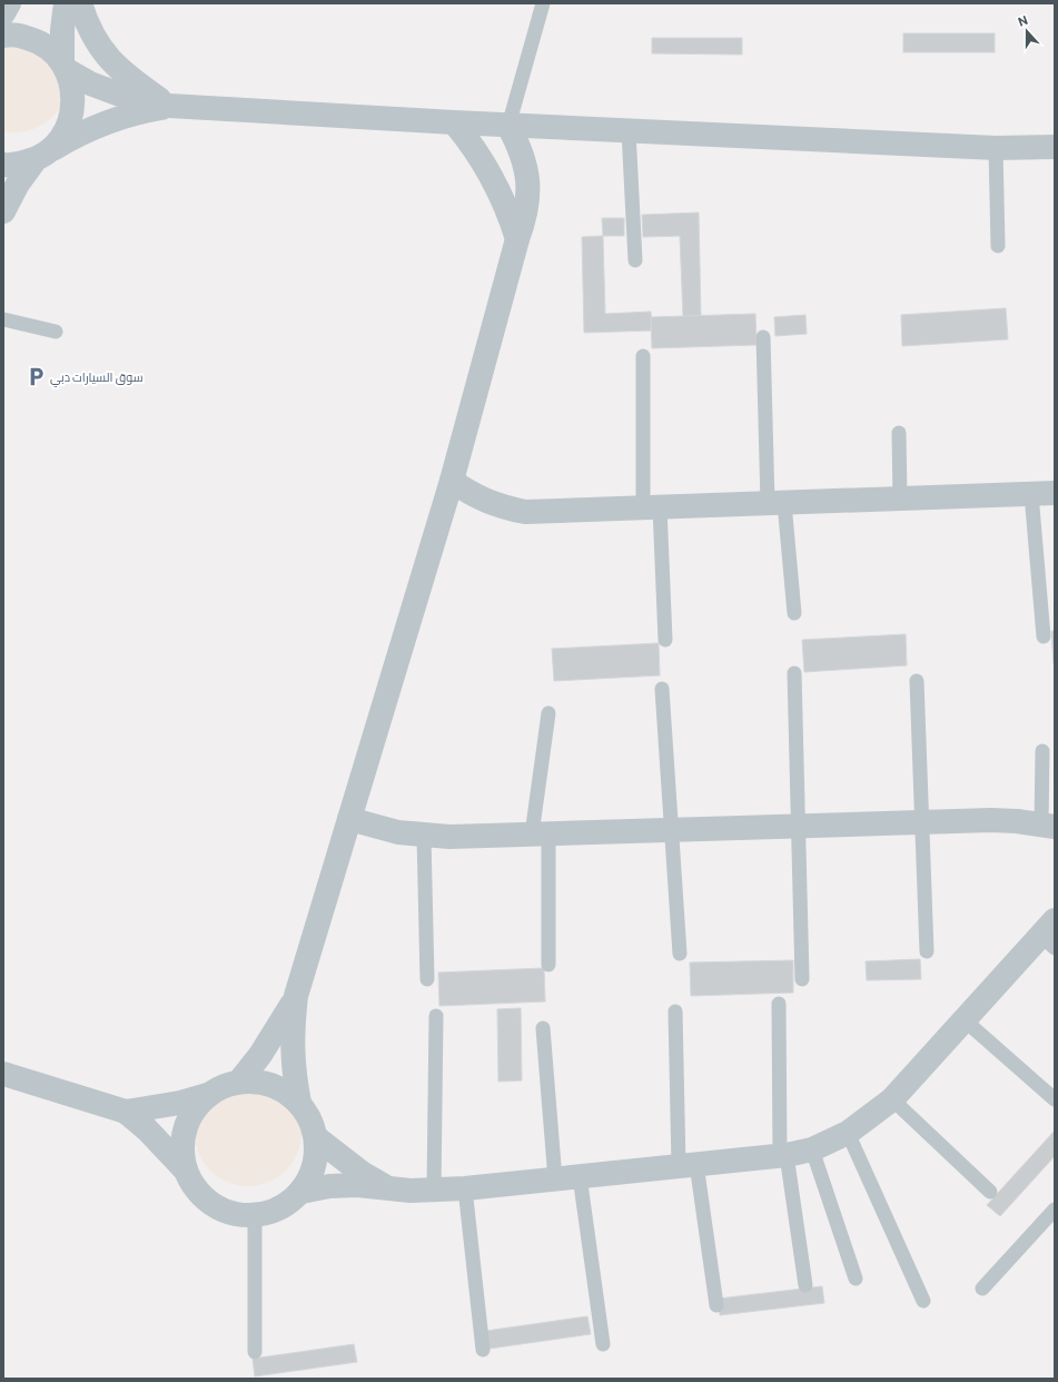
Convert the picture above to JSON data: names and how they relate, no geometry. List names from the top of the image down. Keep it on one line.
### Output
{"places":{"parking":["سوق السيارات دبي"]},"north":"top"}
